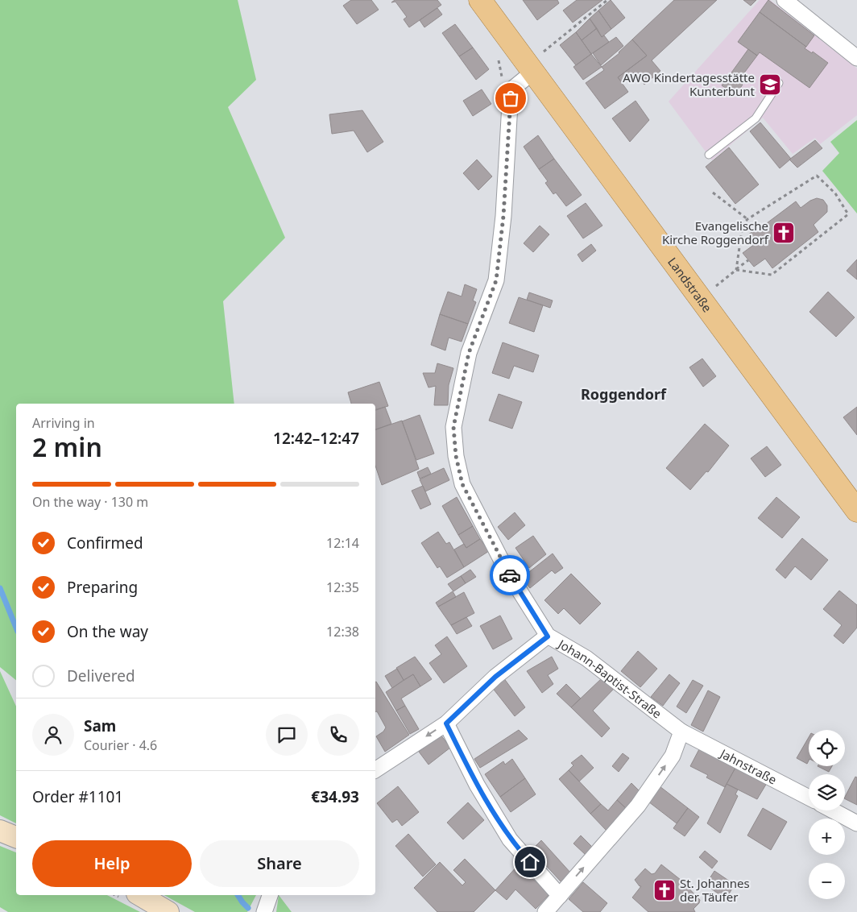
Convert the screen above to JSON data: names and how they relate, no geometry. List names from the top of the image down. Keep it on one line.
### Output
{"streets":{"main road":["Landstraße"],"street":["Johann-Baptist-Straße","Jahnstraße"]},"crossings":[["Landstraße","Johann-Baptist-Straße"],["Johann-Baptist-Straße","Jahnstraße"]],"districts":["Roggendorf"],"places":{"school or university":["AWO Kindertagesstätte Kunterbunt"],"church":["Evangelische Kirche Roggendorf","St. Johannes der Täufer"]},"page":{"heading":["2 min","Arriving in","12:42–12:47"],"panel":["Sam","Courier · 4.6","Order #1101","€34.93"],"bar":"On the way · 130 m","list":[["Confirmed","12:14"],["Preparing","12:35"],["On the way","12:38"],"Delivered"],"map_buttons":["+","−"],"buttons":["Help","Share"]}}
